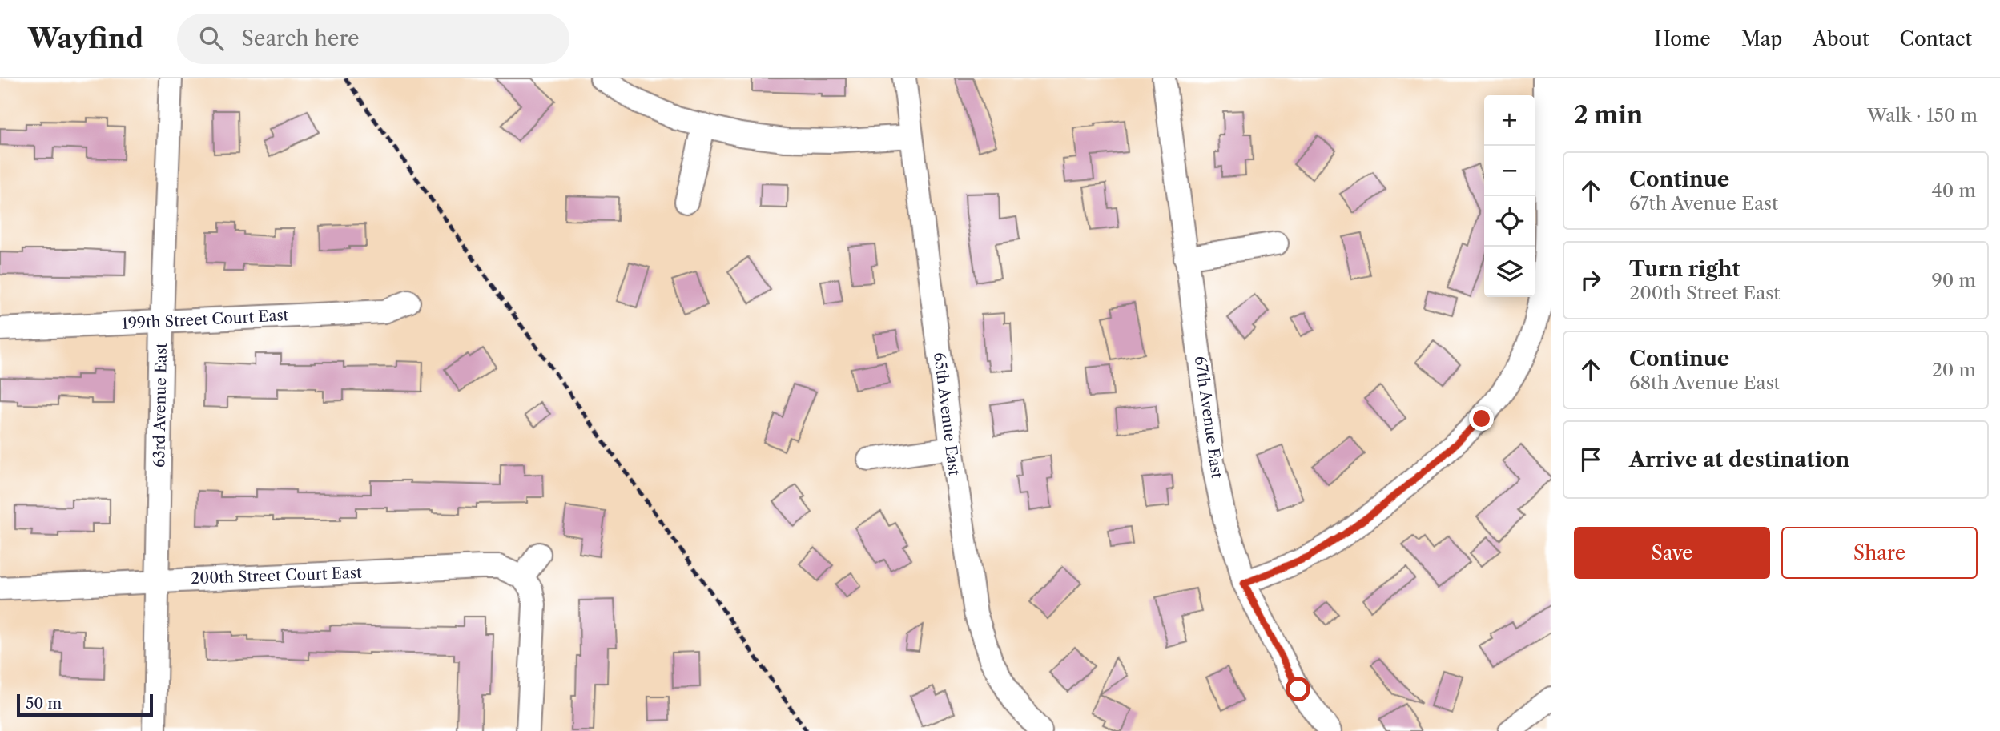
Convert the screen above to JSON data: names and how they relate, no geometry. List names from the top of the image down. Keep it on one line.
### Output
{"streets":{"street":["199th Street Court East","63rd Avenue East","65th Avenue East","67th Avenue East","200th Street Court East"]},"crossings":[["199th Street Court East","63rd Avenue East"],["63rd Avenue East","200th Street Court East"]],"scale_bar":"50 m","page":{"header":"Wayfind","search":"Search here","nav":["Home","Map","About","Contact"],"heading":["2 min","Walk · 150 m"],"map_buttons":["+","−"],"list":[["Continue","67th Avenue East","40 m"],["Turn right","200th Street East","90 m"],["Continue","68th Avenue East","20 m"],"Arrive at destination"],"buttons":["Save","Share"],"scale":"50 m"}}
